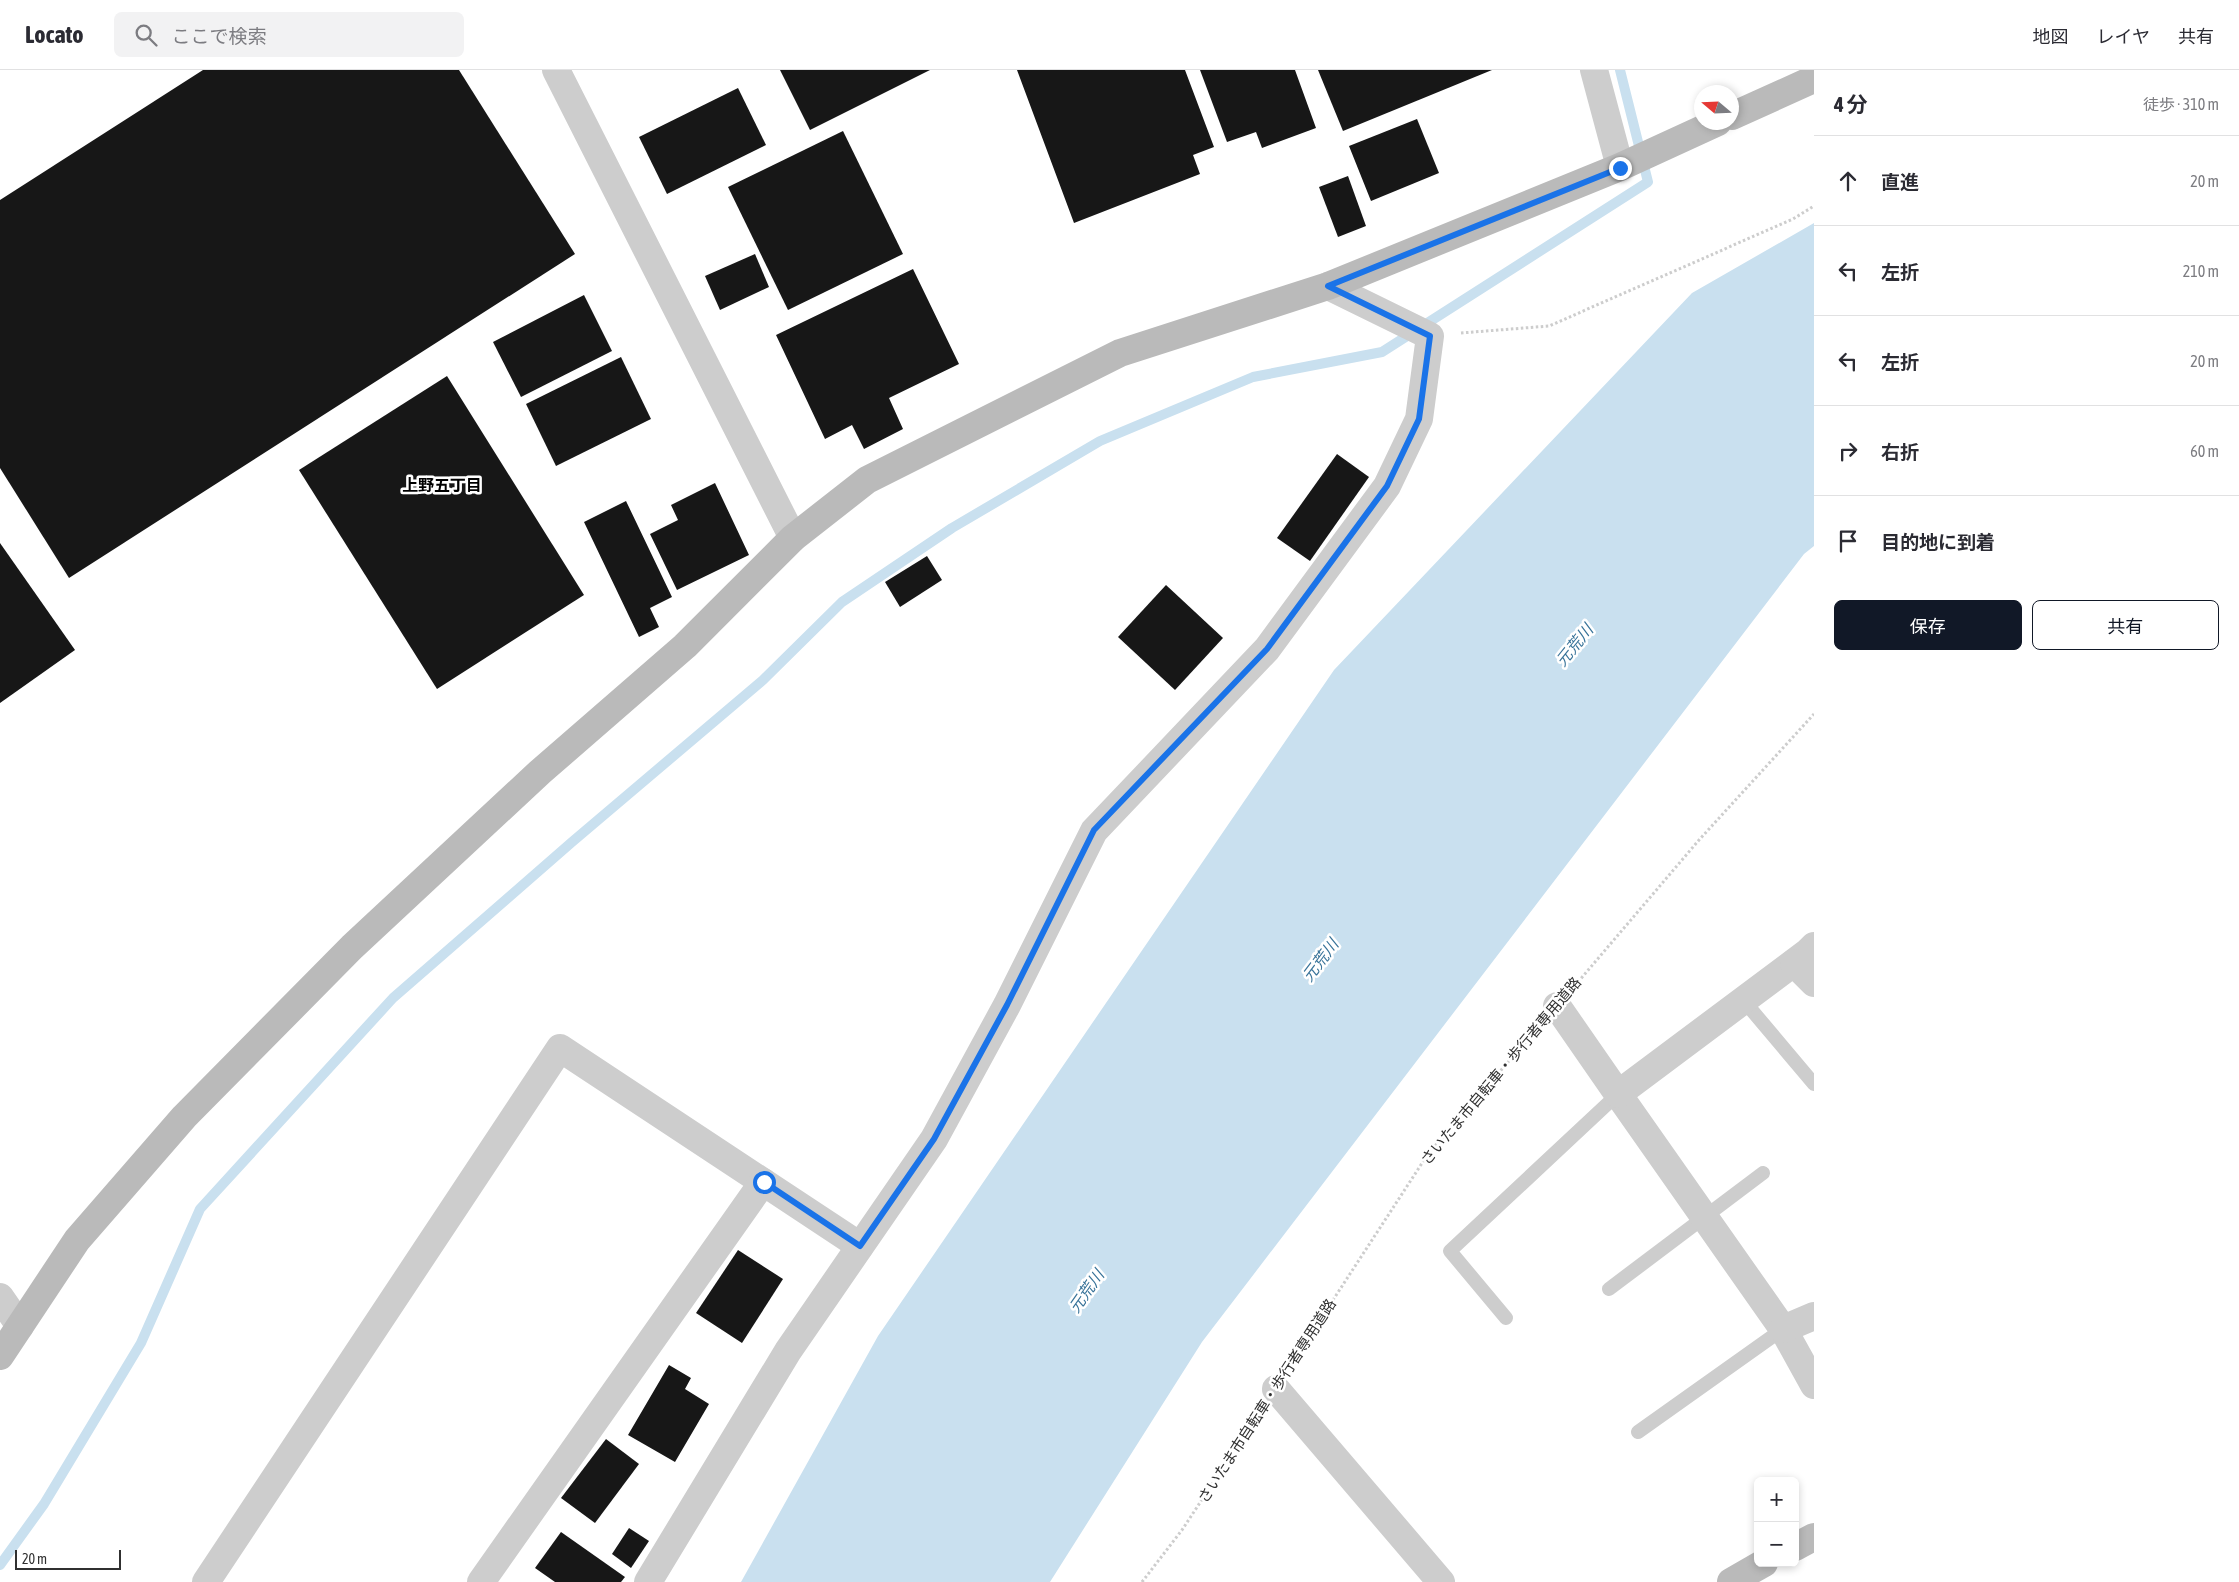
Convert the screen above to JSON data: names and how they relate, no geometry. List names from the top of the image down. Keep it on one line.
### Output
{"streets":{"path":["さいたま市自転車・歩行者専用道路"]},"districts":["上野五丁目"],"water":["元荒川"],"scale_bar":"20 m","north":"left","page":{"header":"Locato","search":"ここで検索","nav":["地図","レイヤ","共有"],"heading":["4 分","徒歩 · 310 m"],"list":[["直進","20 m"],["左折","210 m"],["左折","20 m"],["右折","60 m"],"目的地に到着"],"buttons":["保存","共有"],"map_buttons":["+","−"],"scale":"20 m"}}
